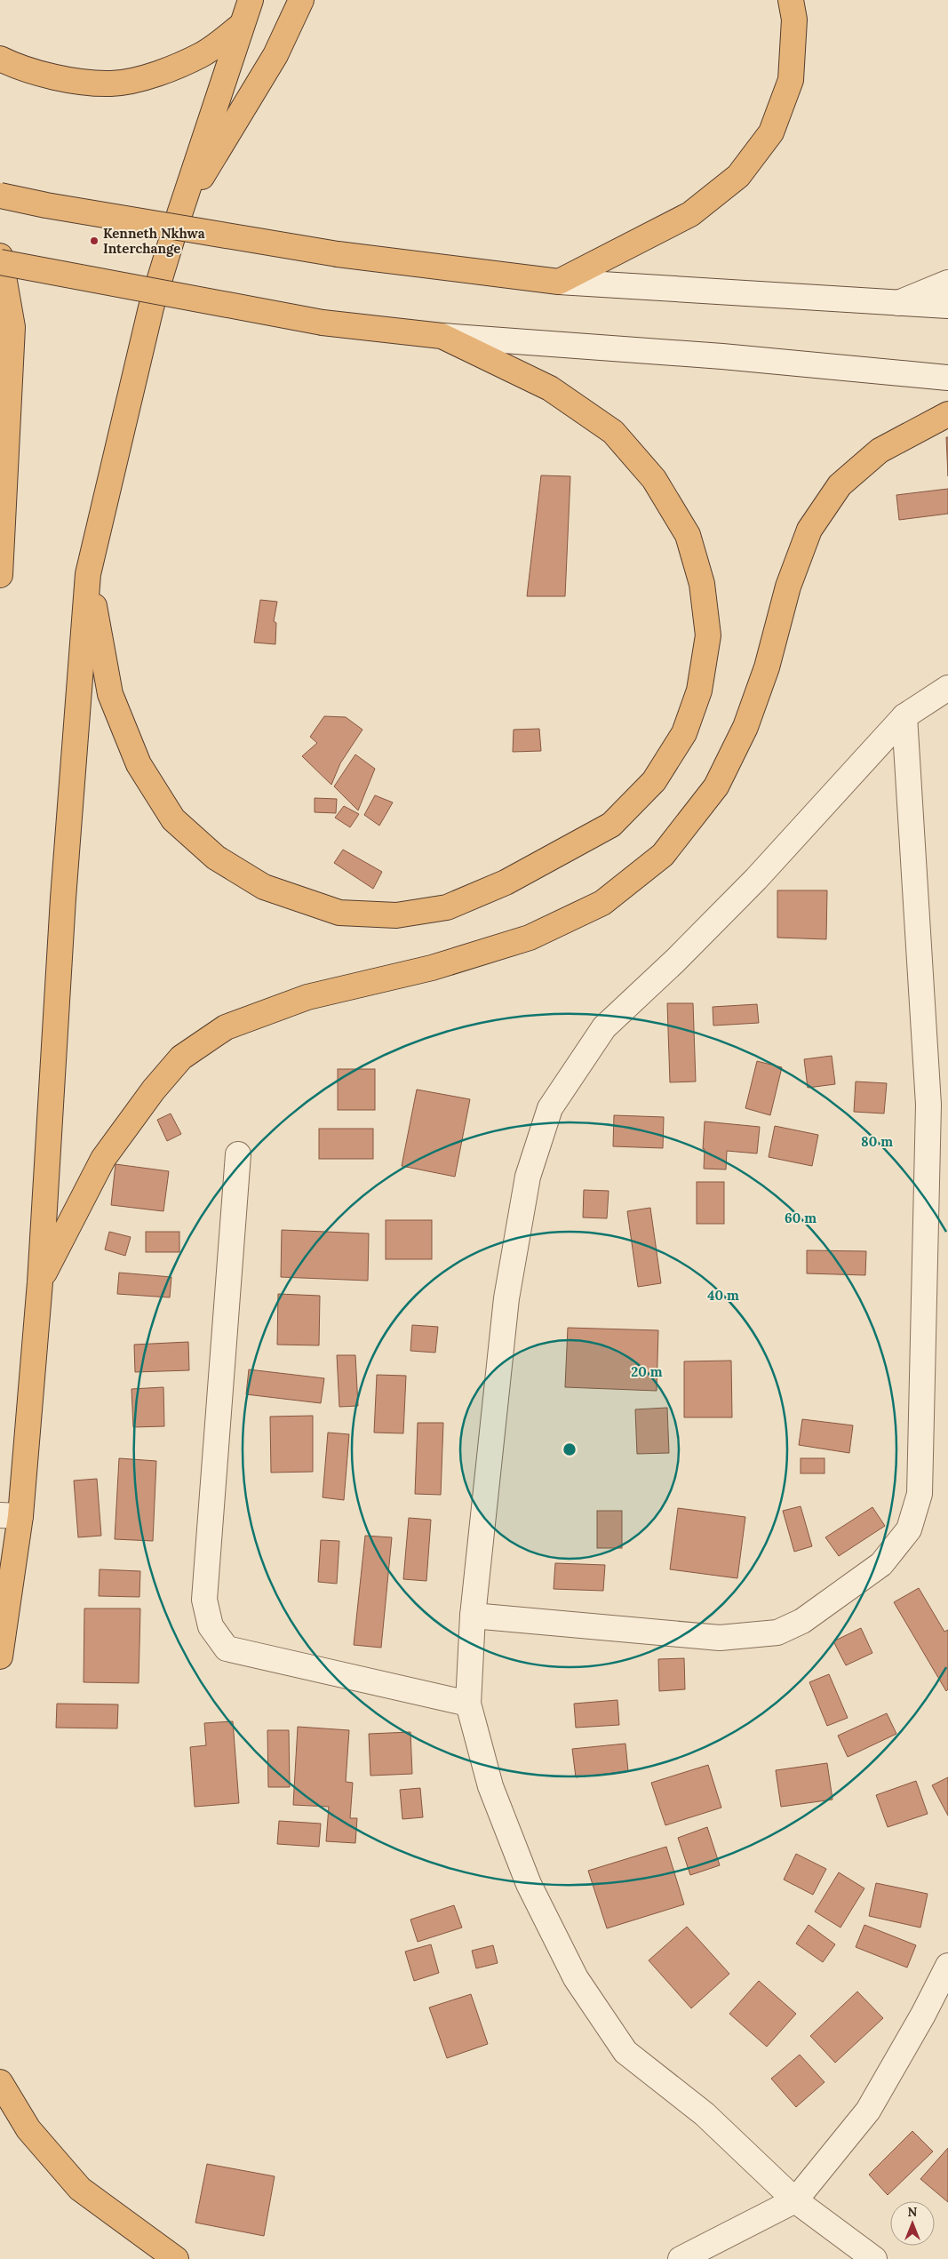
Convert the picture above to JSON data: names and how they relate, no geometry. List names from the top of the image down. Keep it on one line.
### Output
{"places":["Kenneth Nkhwa Interchange"],"north":"top","rings":["80 m","60 m","40 m","20 m"]}
